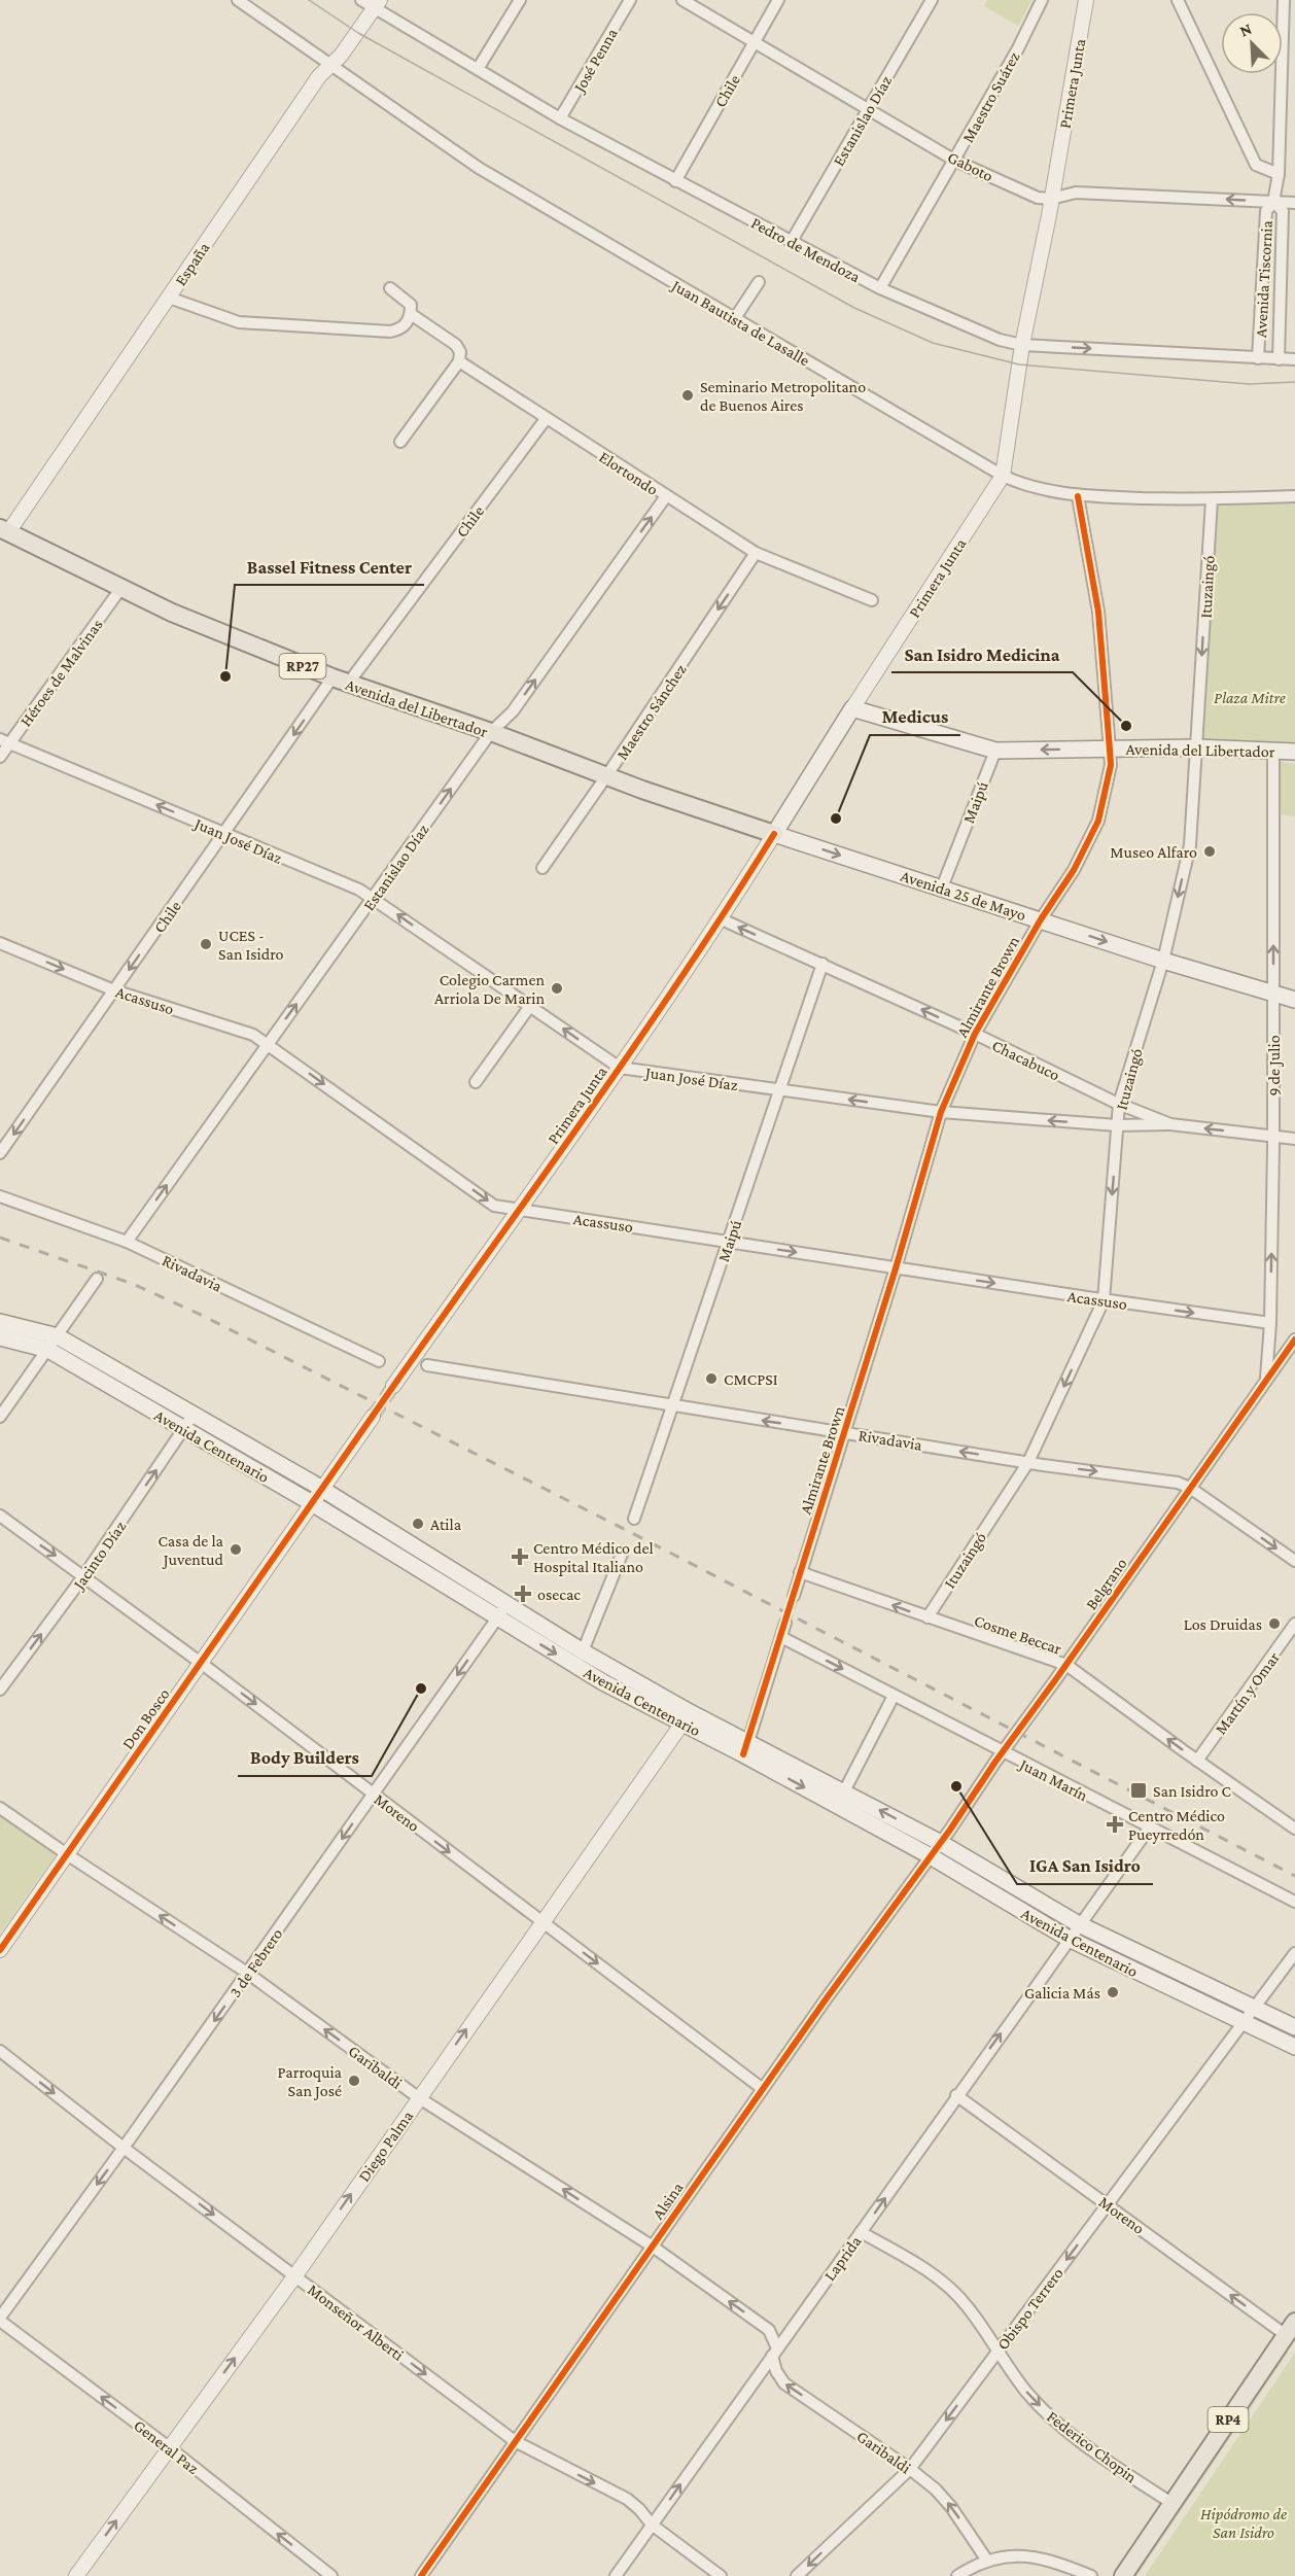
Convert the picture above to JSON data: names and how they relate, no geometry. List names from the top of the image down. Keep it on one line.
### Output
{"streets":{"main road":["Primera Junta","RP27","Avenida del Libertador","Avenida 25 de Mayo","Avenida Centenario","RP4"],"street":["José Penna","Chile","Maestro Suárez","Estanislao Díaz","Gaboto","Pedro de Mendoza","España","Avenida Tiscornia","Juan Bautista de Lasalle","Elortondo","Ituzaingó","Héroes de Malvinas","Maestro Sánchez","Maipú","Juan José Díaz","Almirante Brown","Acassuso","Chacabuco","9 de Julio","Rivadavia","Jacinto Díaz","Belgrano","Cosme Beccar","Martín y Omar","Don Bosco","Juan Marín","Moreno","3 de Febrero","Garibaldi","Diego Palma","Alsina","Laprida","Obispo Terrero","Monseñor Alberti","General Paz","Federico Chopin"]},"crossings":[["José Penna","Pedro de Mendoza"],["Primera Junta","Gaboto"],["Primera Junta","Pedro de Mendoza"],["Primera Junta","Juan Bautista de Lasalle"],["Primera Junta","Avenida del Libertador"],["Primera Junta","Juan José Díaz"],["Primera Junta","Avenida 25 de Mayo"],["Primera Junta","Acassuso"],["Primera Junta","Chacabuco"],["Chile","Gaboto"],["Chile","Pedro de Mendoza"],["Chile","Elortondo"],["Chile","Avenida del Libertador"],["Chile","Juan José Díaz"],["Chile","Acassuso"],["Maestro Suárez","Gaboto"],["Maestro Suárez","Pedro de Mendoza"],["Estanislao Díaz","Gaboto"],["Estanislao Díaz","Pedro de Mendoza"],["Estanislao Díaz","Elortondo"],["Estanislao Díaz","Avenida del Libertador"],["Estanislao Díaz","Juan José Díaz"],["Estanislao Díaz","Acassuso"],["Estanislao Díaz","Rivadavia"],["Gaboto","Avenida Tiscornia"],["Pedro de Mendoza","España"],["Pedro de Mendoza","Avenida Tiscornia"],["España","Juan Bautista de Lasalle"],["España","Avenida del Libertador"],["Juan Bautista de Lasalle","Ituzaingó"],["Juan Bautista de Lasalle","Almirante Brown"],["Elortondo","Maestro Sánchez"],["Ituzaingó","Avenida del Libertador"],["Ituzaingó","Juan José Díaz"],["Ituzaingó","Avenida 25 de Mayo"],["Ituzaingó","Acassuso"],["Ituzaingó","Chacabuco"],["Ituzaingó","Rivadavia"],["Ituzaingó","Cosme Beccar"],["Héroes de Malvinas","Avenida del Libertador"],["Héroes de Malvinas","Juan José Díaz"],["Avenida del Libertador","Maestro Sánchez"],["Avenida del Libertador","Maipú"],["Avenida del Libertador","Avenida 25 de Mayo"],["Avenida del Libertador","Almirante Brown"],["Avenida del Libertador","9 de Julio"],["Maipú","Juan José Díaz"],["Maipú","Avenida 25 de Mayo"],["Maipú","Acassuso"],["Maipú","Chacabuco"],["Maipú","Rivadavia"],["Juan José Díaz","Almirante Brown"],["Juan José Díaz","Chacabuco"],["Avenida 25 de Mayo","Almirante Brown"],["Avenida 25 de Mayo","9 de Julio"],["Almirante Brown","Acassuso"],["Almirante Brown","Chacabuco"],["Almirante Brown","Rivadavia"],["Almirante Brown","Cosme Beccar"],["Acassuso","9 de Julio"],["Chacabuco","9 de Julio"],["9 de Julio","Belgrano"],["Rivadavia","Belgrano"],["Avenida Centenario","Jacinto Díaz"],["Avenida Centenario","Belgrano"],["Avenida Centenario","Don Bosco"],["Avenida Centenario","3 de Febrero"],["Avenida Centenario","Diego Palma"],["Avenida Centenario","Alsina"],["Avenida Centenario","Laprida"],["Avenida Centenario","Obispo Terrero"],["Jacinto Díaz","Moreno"],["Belgrano","Cosme Beccar"],["Belgrano","Juan Marín"],["Belgrano","Alsina"],["Cosme Beccar","Martín y Omar"],["Don Bosco","Moreno"],["Don Bosco","Garibaldi"],["Moreno","3 de Febrero"],["Moreno","Diego Palma"],["Moreno","Alsina"],["Moreno","Laprida"],["Moreno","Obispo Terrero"],["Moreno","RP4"],["3 de Febrero","Garibaldi"],["3 de Febrero","Monseñor Alberti"],["3 de Febrero","General Paz"],["Garibaldi","Diego Palma"],["Garibaldi","Alsina"],["Garibaldi","Laprida"],["Garibaldi","Obispo Terrero"],["Diego Palma","Monseñor Alberti"],["Diego Palma","General Paz"],["Alsina","Monseñor Alberti"],["Laprida","Monseñor Alberti"],["Laprida","Federico Chopin"],["Obispo Terrero","Federico Chopin"],["RP4","Federico Chopin"]],"one_way":["Chile","Estanislao Díaz","Ituzaingó","Maestro Sánchez","Juan José Díaz","Avenida 25 de Mayo","Acassuso","Chacabuco","9 de Julio","Jacinto Díaz","Cosme Beccar","3 de Febrero","Garibaldi","Diego Palma","Laprida","Obispo Terrero","Monseñor Alberti","General Paz","Federico Chopin"],"parks":["Plaza Mitre","Hipódromo de San Isidro"],"places":{"other":["Seminario Metropolitano de Buenos Aires","Bassel Fitness Center","San Isidro Medicina","Medicus","Museo Alfaro","UCES - San Isidro","Colegio Carmen Arriola De Marin","CMCPSI","Atila","Casa de la Juventud","Los Druidas","Body Builders","IGA San Isidro","Galicia Más","Parroquia San José"],"health":["Centro Médico del Hospital Italiano","osecac","Centro Médico Pueyrredón"],"transit":["San Isidro C"]},"north":"top left"}
